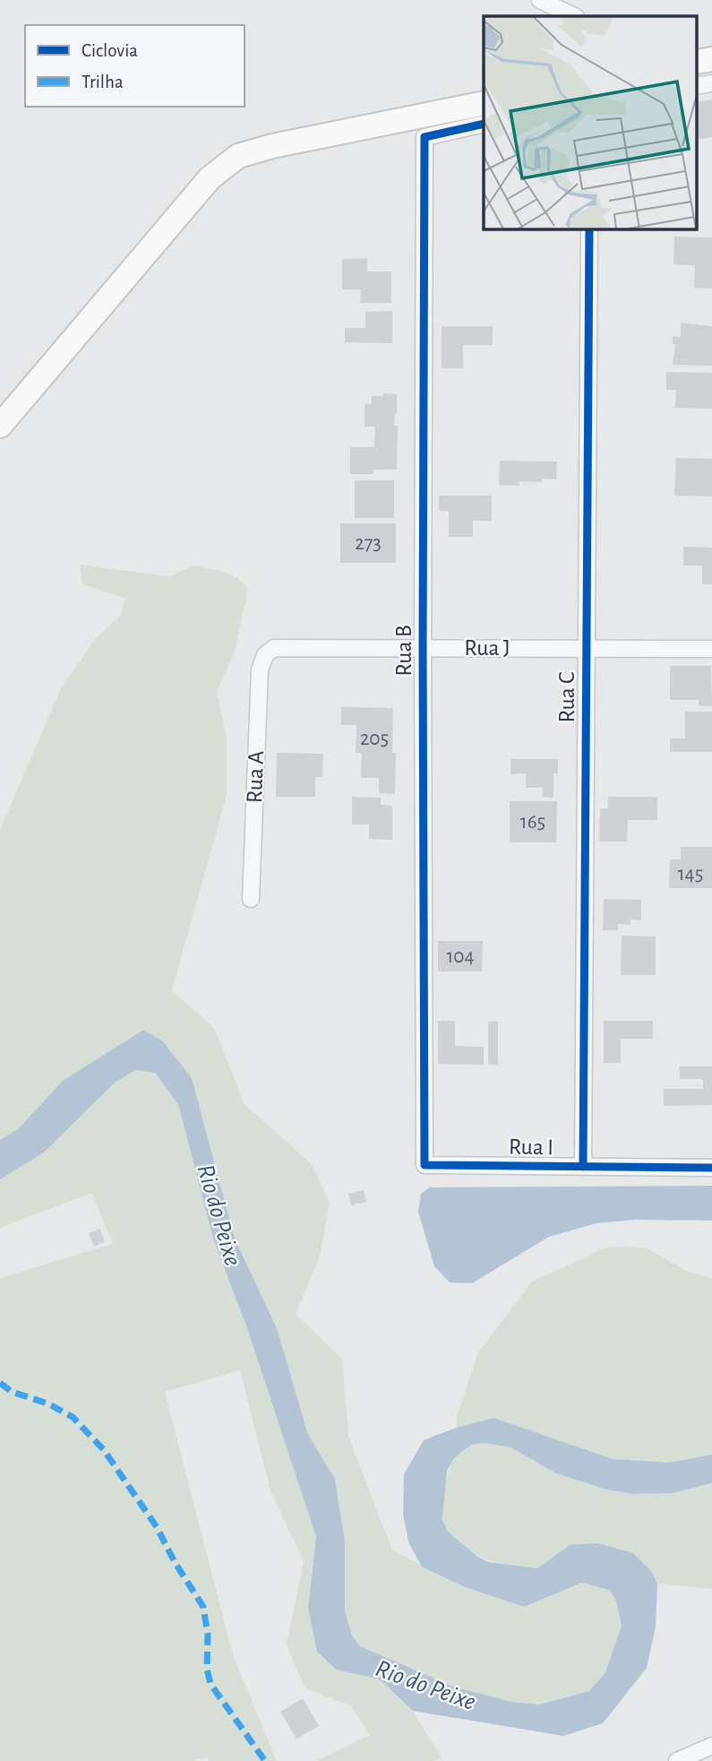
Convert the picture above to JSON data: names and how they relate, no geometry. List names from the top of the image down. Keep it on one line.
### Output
{"streets":{"street":["Rua J","Rua B","Rua C","Rua A","Rua I"]},"crossings":[["Rua J","Rua B"],["Rua J","Rua C"],["Rua J","Rua A"],["Rua B","Rua I"],["Rua C","Rua I"]],"water":["Rio do Peixe"],"house_numbers":["273","205","165","145","104"],"legend":["Ciclovia","Trilha"]}
